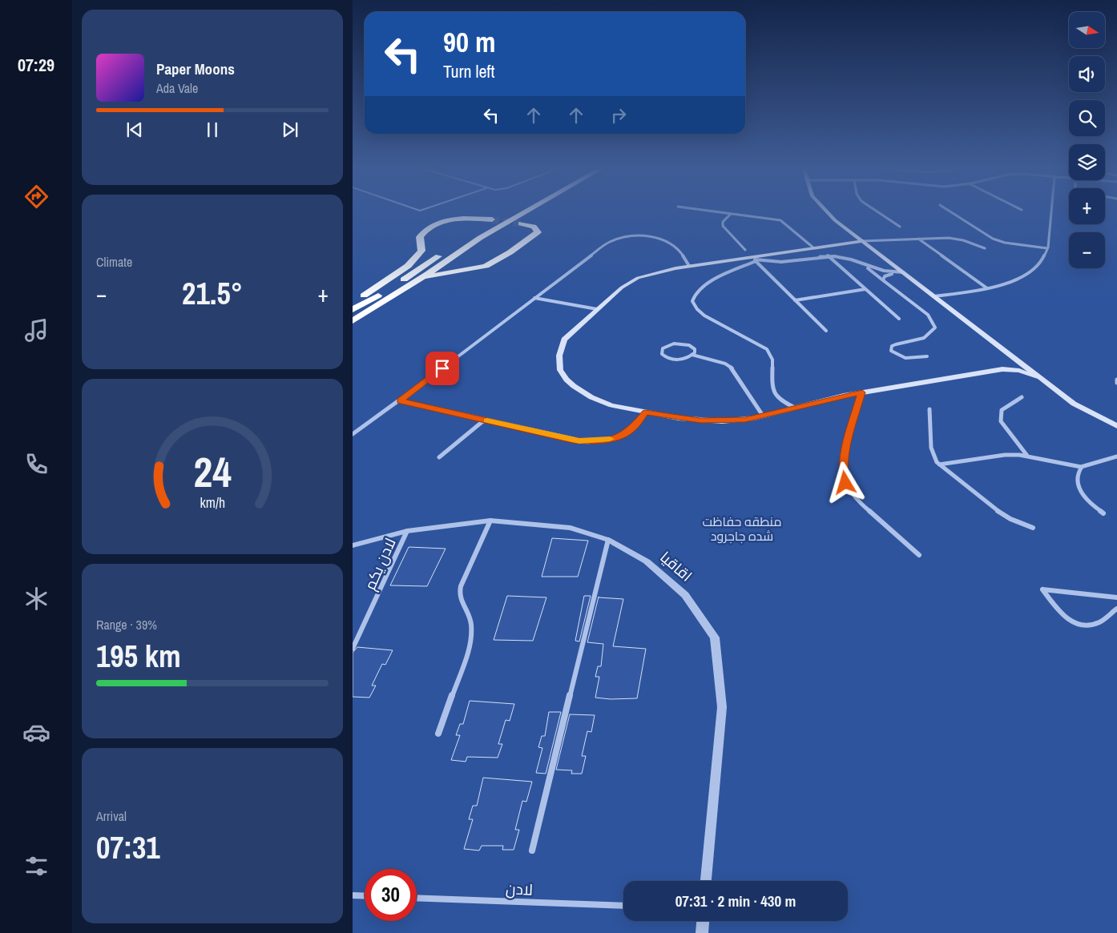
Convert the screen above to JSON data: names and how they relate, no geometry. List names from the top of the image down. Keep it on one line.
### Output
{"streets":{"street":["لادن یکم","اقاقیا","لادن"]},"crossings":[["لادن یکم","اقاقیا"]],"parks":["منطقه حفاظت شده جاجرود"],"north":"right","page":{"tabs":"07:29","map_buttons":["+","−"],"turn":["90 m","Turn left"],"song":["Paper Moons","Ada Vale"],"tile":["Climate",["Range · 39%","195 km"],["Arrival","07:31"]],"heat":["−","21.5°","+"],"limit":"30","trip":"07:31 · 2 min · 430 m","gauge":["24","km/h"]}}
